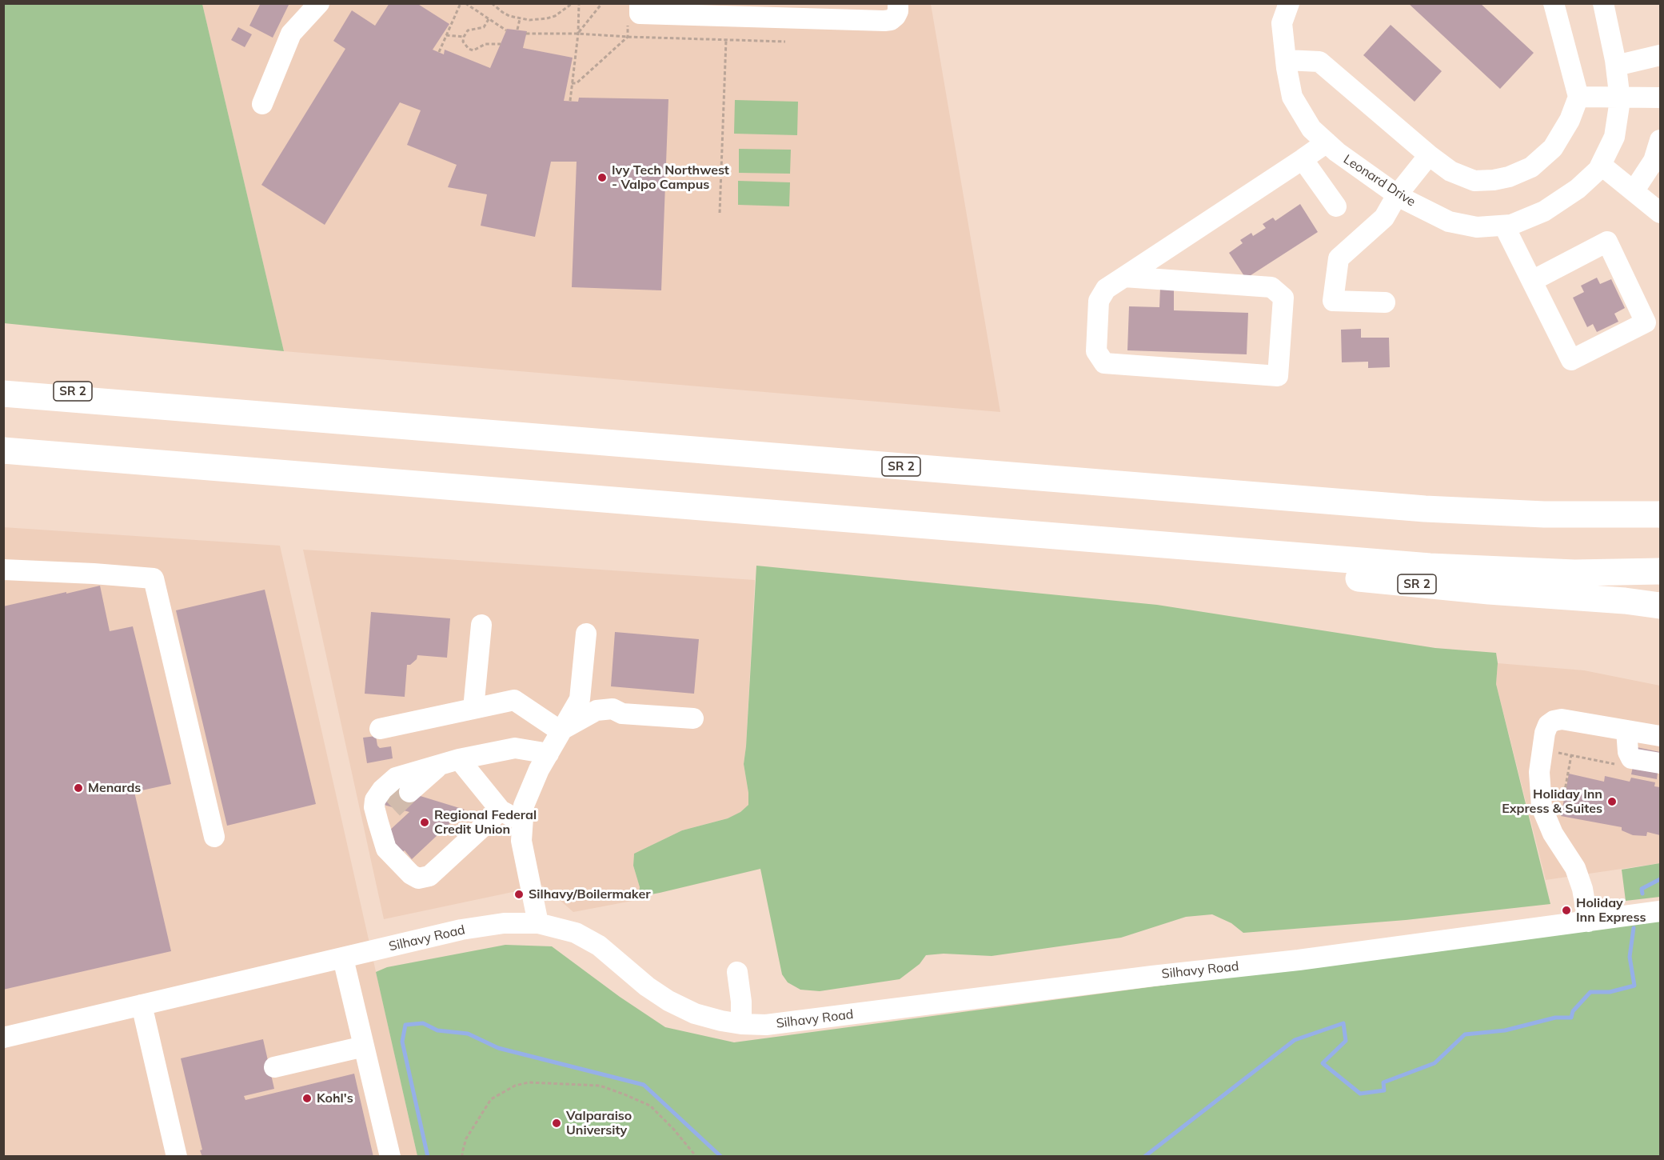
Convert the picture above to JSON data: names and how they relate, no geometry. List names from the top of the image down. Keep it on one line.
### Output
{"streets":{"highway":["SR 2"],"street":["Leonard Drive","Silhavy Road"]},"places":["Ivy Tech Northwest - Valpo Campus","Menards","Holiday Inn Express & Suites","Regional Federal Credit Union","Silhavy/Boilermaker","Holiday Inn Express","Kohl's","Valparaiso University"]}
